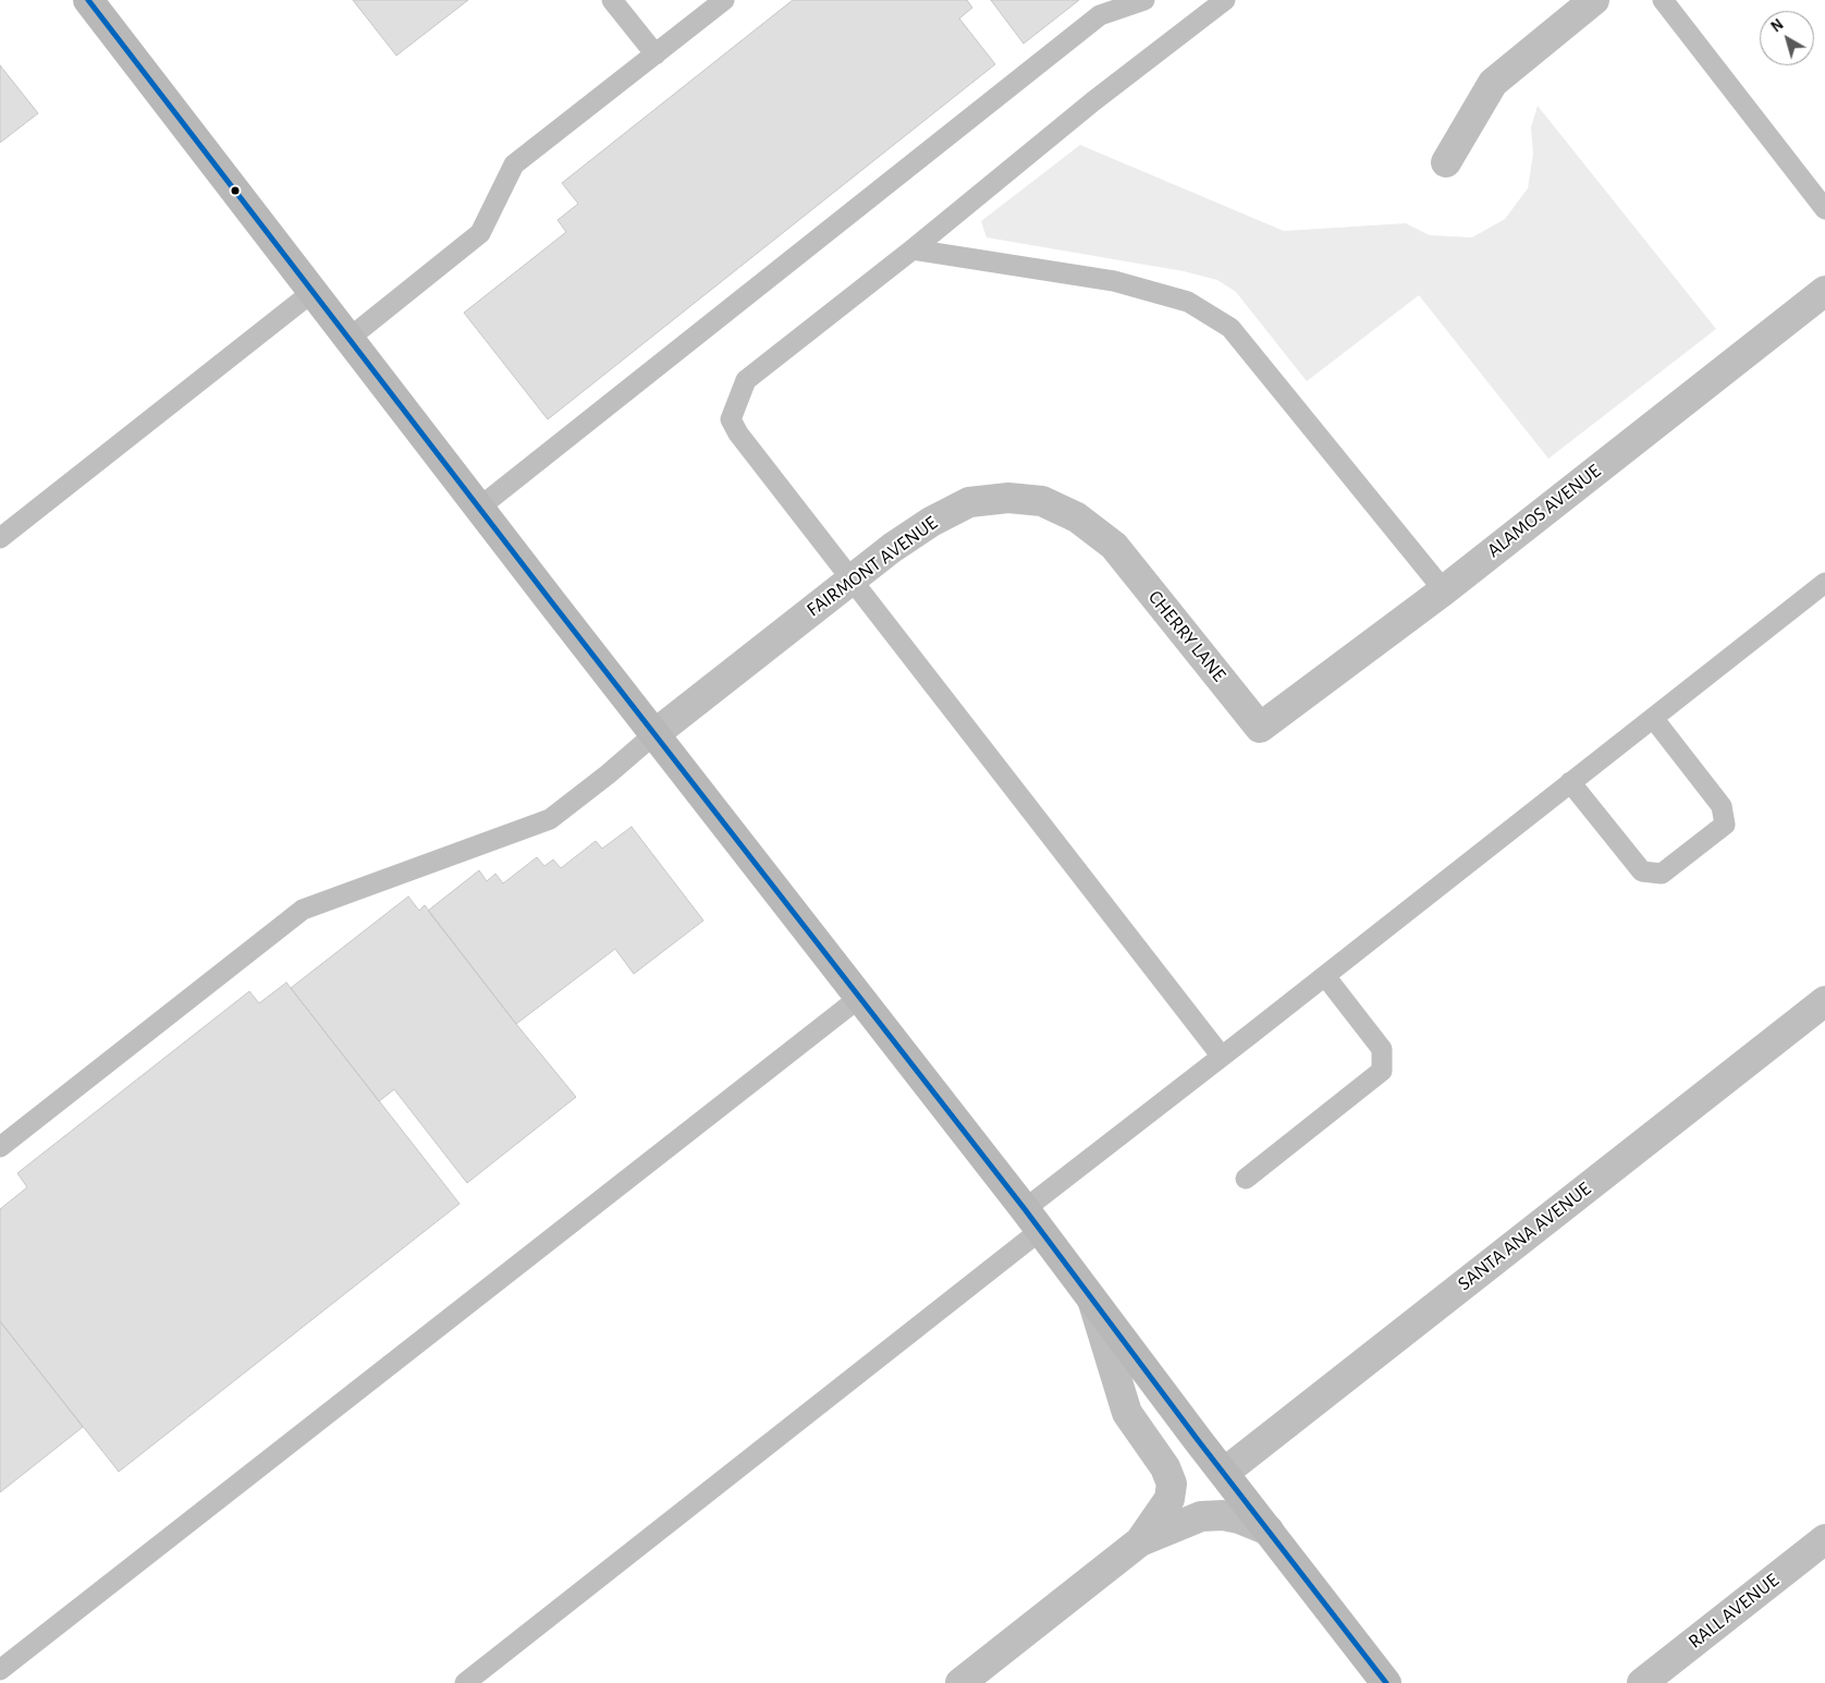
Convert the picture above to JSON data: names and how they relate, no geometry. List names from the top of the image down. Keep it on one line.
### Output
{"streets":{"street":["ALAMOS AVENUE","FAIRMONT AVENUE","CHERRY LANE","SANTA ANA AVENUE","RALL AVENUE"]},"crossings":[["ALAMOS AVENUE","CHERRY LANE"],["FAIRMONT AVENUE","CHERRY LANE"]],"north":"top left"}
